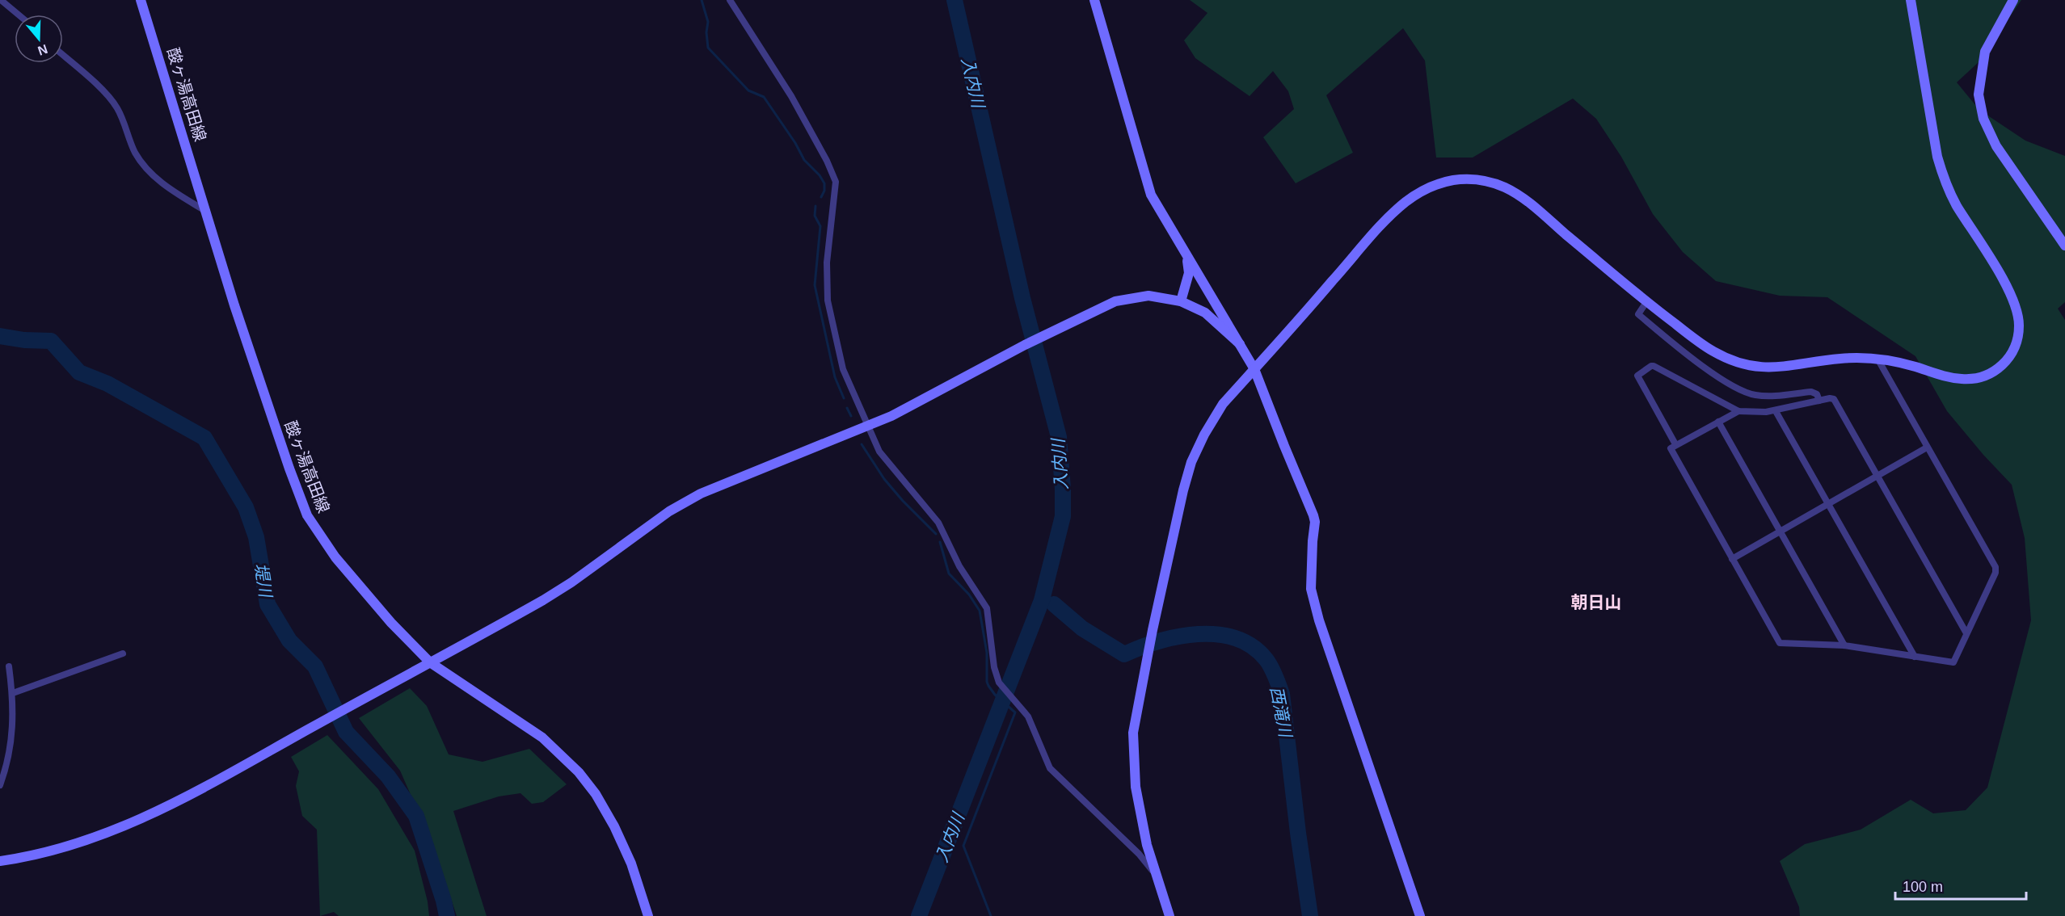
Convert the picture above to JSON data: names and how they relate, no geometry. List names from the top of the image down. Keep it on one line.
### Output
{"streets":{"street":["酸ヶ湯高田線"]},"districts":["朝日山"],"water":["入内川","堤川","西滝川"],"scale_bar":"100 m","north":"bottom"}
